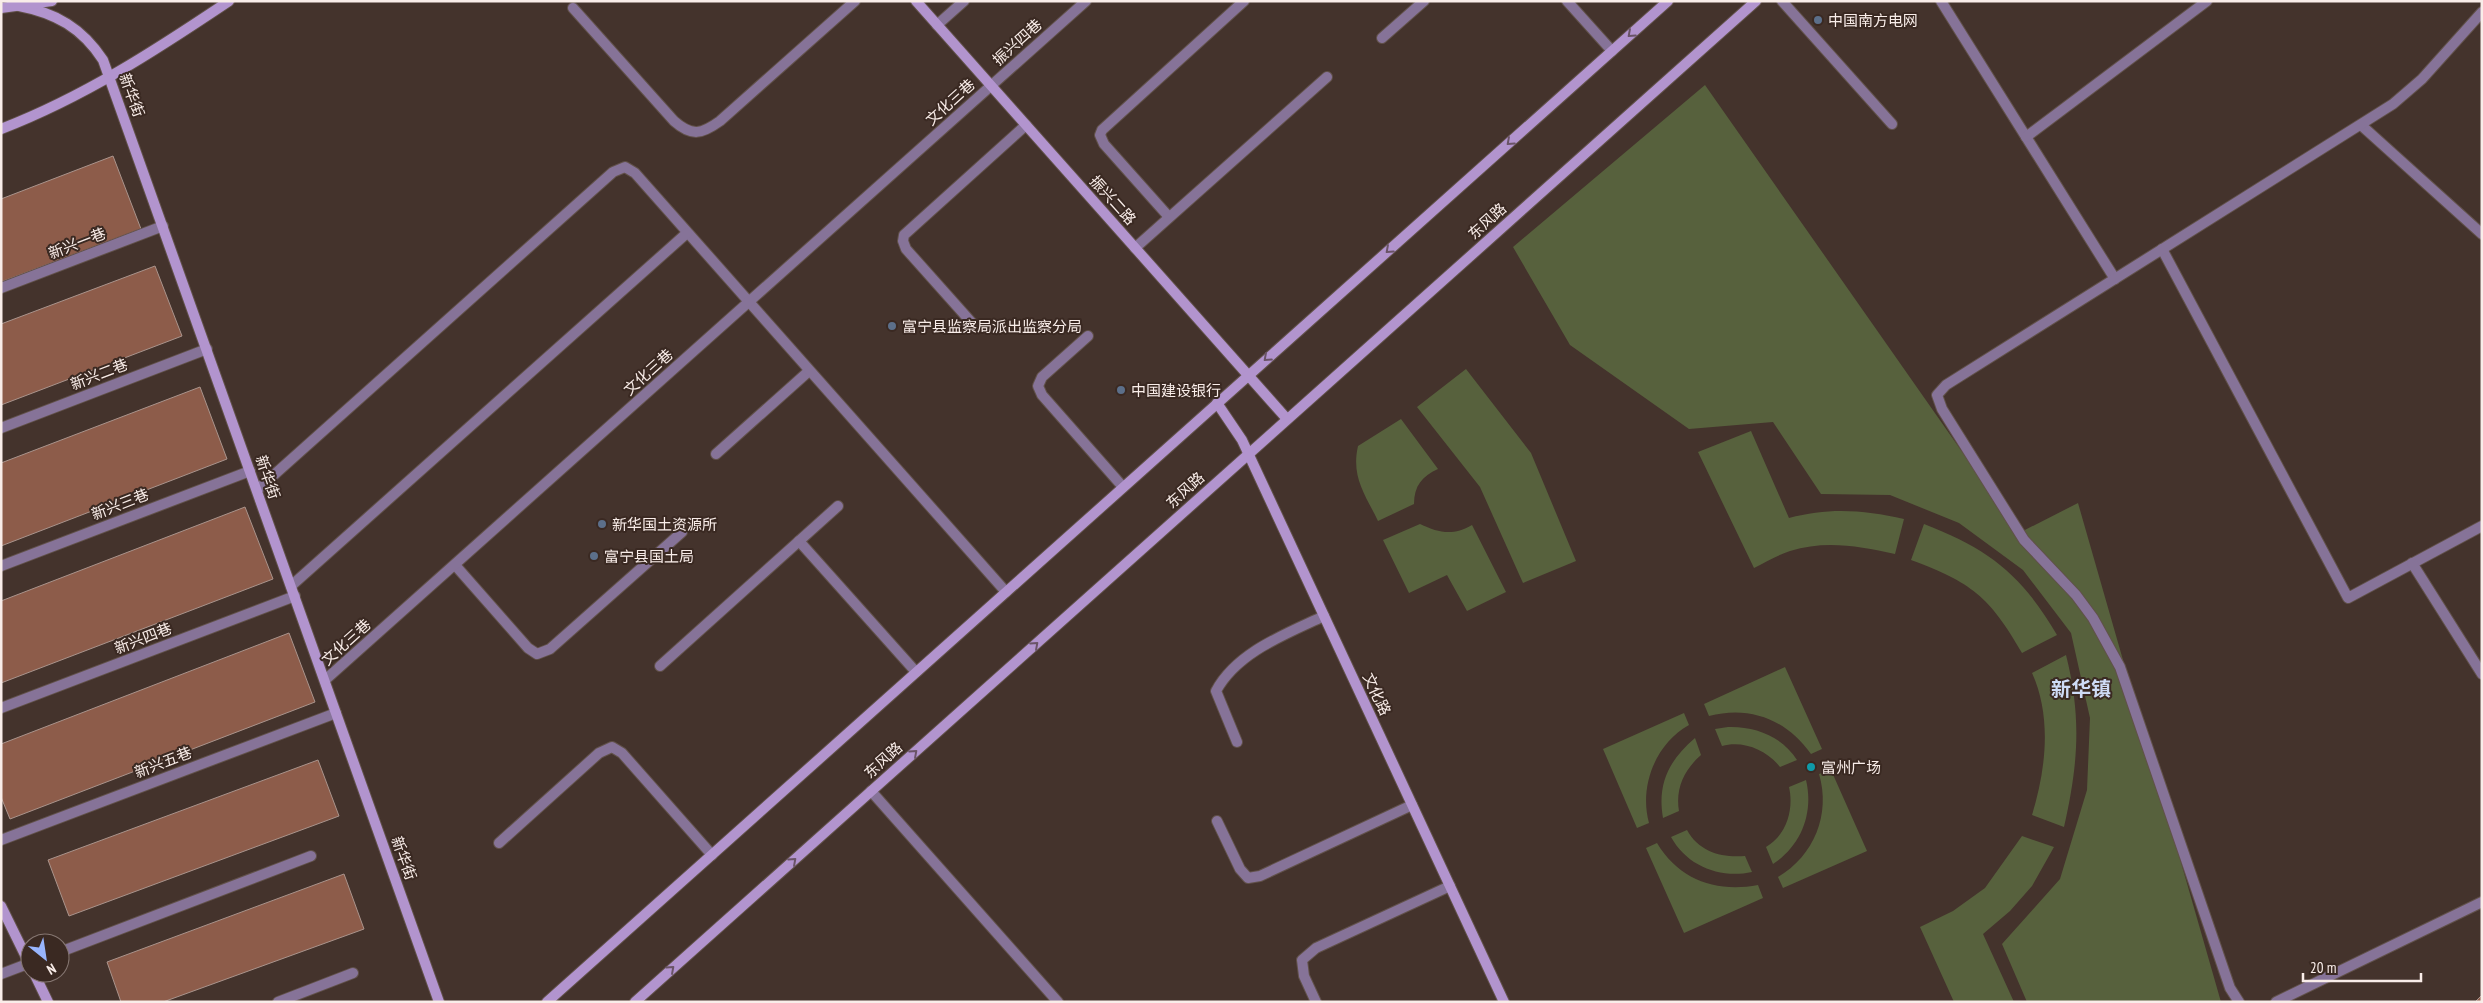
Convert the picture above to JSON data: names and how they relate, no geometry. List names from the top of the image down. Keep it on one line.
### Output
{"streets":{"main road":["新华街","振兴二路","东风路","文化路"],"street":["振兴四巷","文化三巷","新兴一巷","新兴二巷","新兴三巷","新兴四巷","新兴五巷"]},"crossings":[["振兴四巷","文化三巷"],["振兴四巷","振兴二路"],["新华街","文化三巷"],["新华街","新兴一巷"],["新华街","新兴二巷"],["新华街","新兴三巷"],["新华街","新兴四巷"],["新华街","新兴五巷"],["文化三巷","振兴二路"],["振兴二路","东风路"],["东风路","文化路"]],"districts":["新华镇"],"places":["中国南方电网","富宁县监察局派出监察分局","中国建设银行","新华国土资源所","富宁县国土局","富州广场"],"scale_bar":"20 m","north":"bottom right"}
